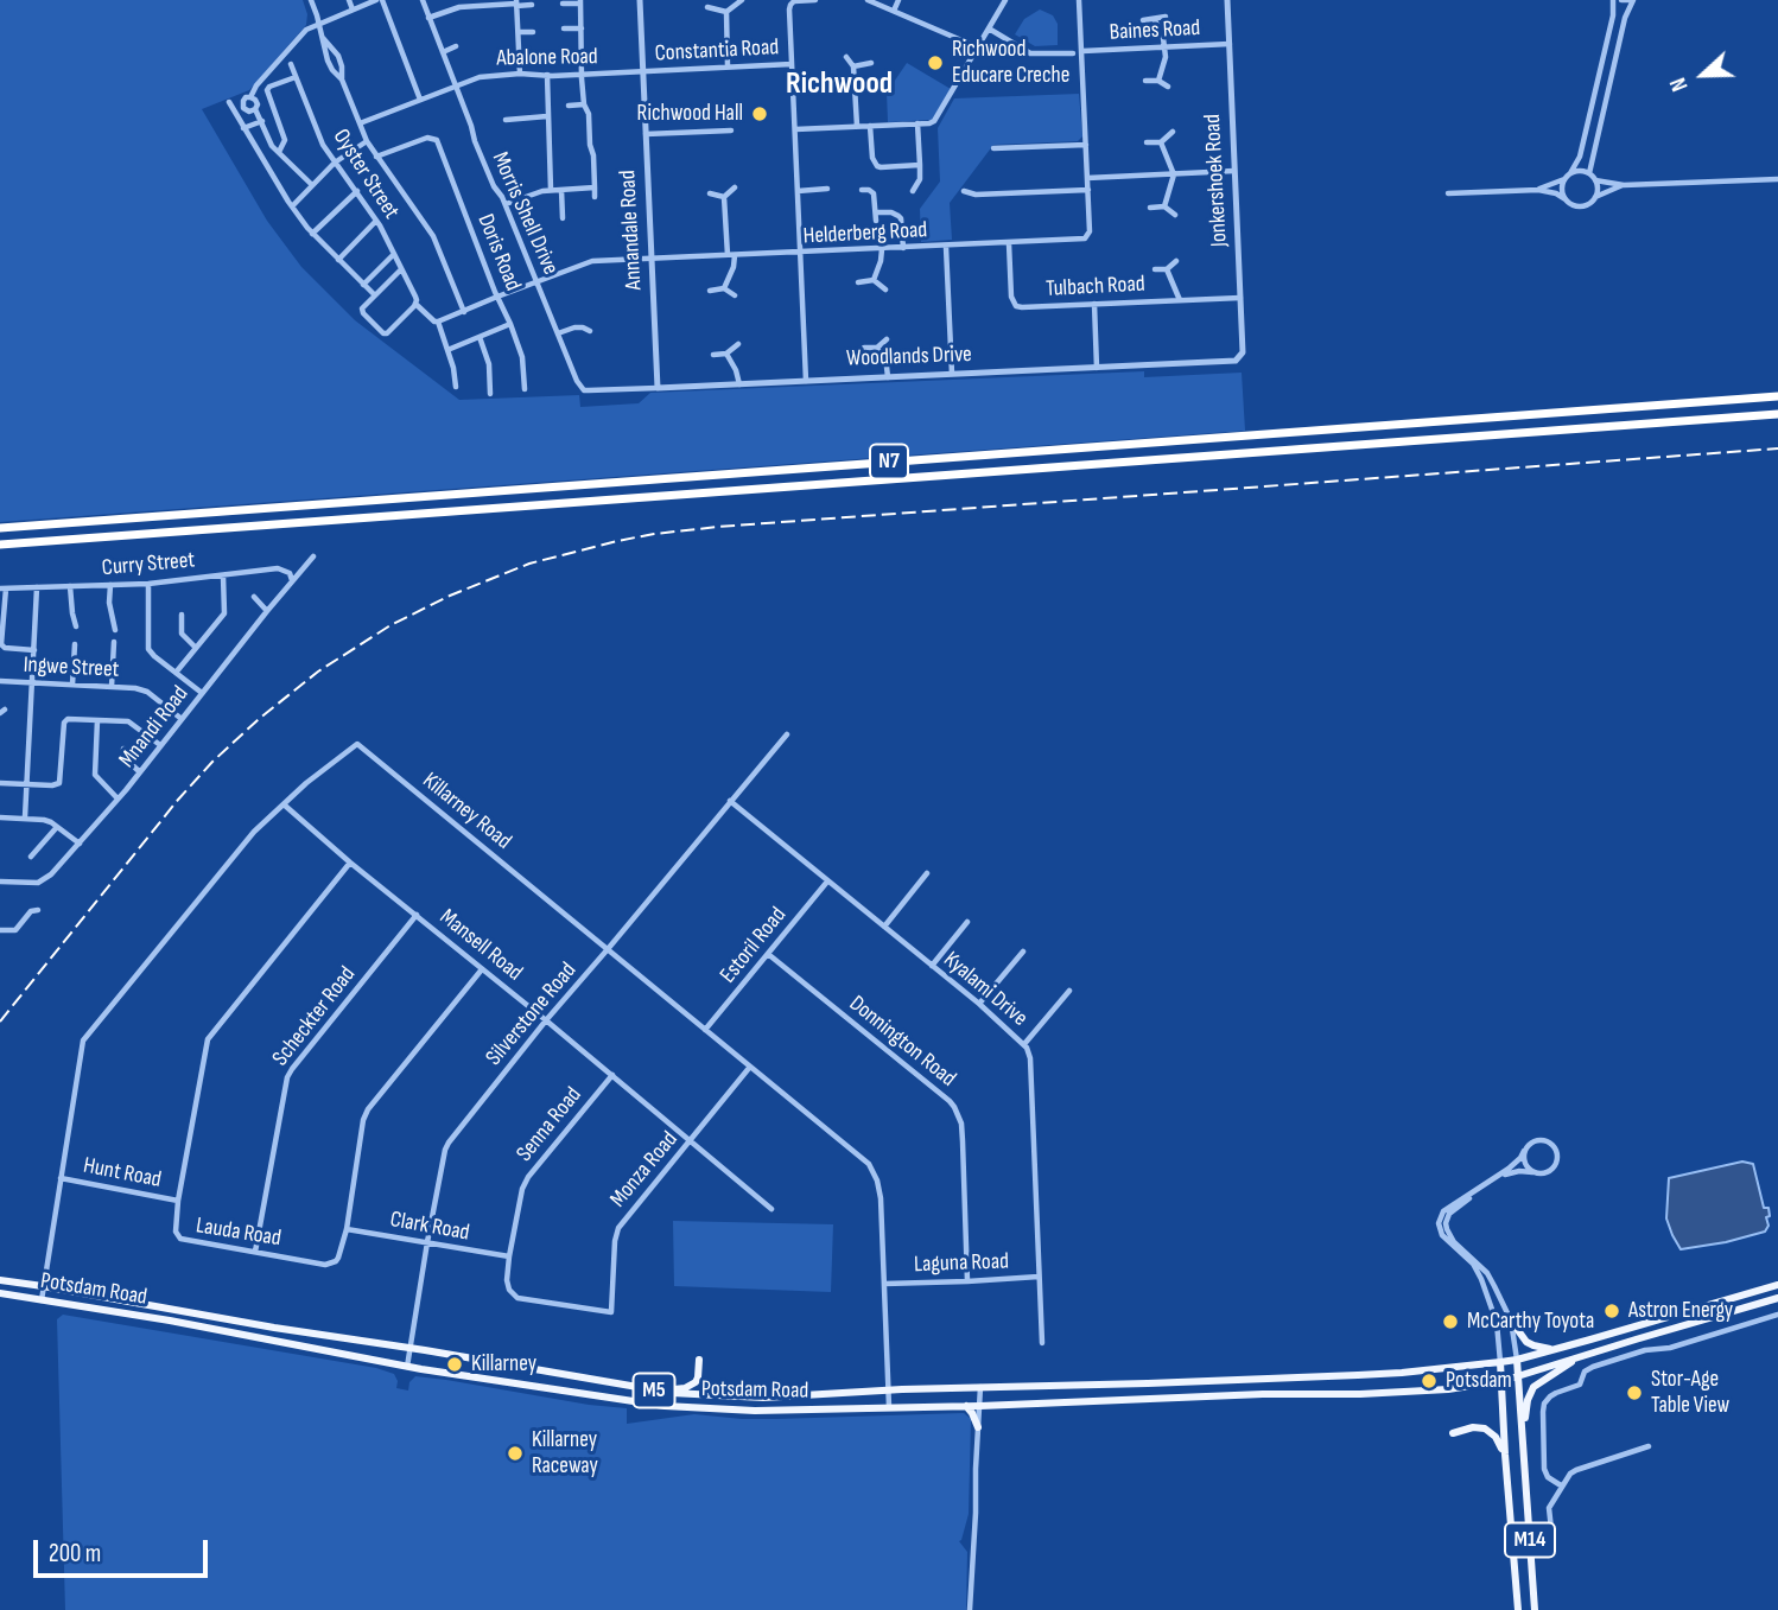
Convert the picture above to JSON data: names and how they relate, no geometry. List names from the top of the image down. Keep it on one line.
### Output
{"streets":{"highway":["N7"],"main road":["Potsdam Road","M5","M14"],"street":["Baines Road","Constantia Road","Abalone Road","Oyster Street","Jonkershoek Road","Morris Shell Drive","Annandale Road","Helderberg Road","Doris Road","Tulbach Road","Woodlands Drive","Curry Street","Ingwe Street","Mnandi Road","Killarney Road","Mansell Road","Estoril Road","Kyalami Drive","Silverstone Road","Scheckter Road","Donnington Road","Senna Road","Monza Road","Hunt Road","Clark Road","Lauda Road","Laguna Road"]},"crossings":[["Baines Road","Jonkershoek Road"],["Constantia Road","Abalone Road"],["Constantia Road","Annandale Road"],["Abalone Road","Morris Shell Drive"],["Abalone Road","Annandale Road"],["Jonkershoek Road","Tulbach Road"],["Jonkershoek Road","Woodlands Drive"],["Morris Shell Drive","Woodlands Drive"],["Annandale Road","Helderberg Road"],["Annandale Road","Woodlands Drive"],["Helderberg Road","Tulbach Road"],["Curry Street","Mnandi Road"],["Ingwe Street","Mnandi Road"],["Killarney Road","Mansell Road"],["Killarney Road","Estoril Road"],["Killarney Road","Silverstone Road"],["Killarney Road","Monza Road"],["Killarney Road","Hunt Road"],["Killarney Road","Laguna Road"],["Killarney Road","Potsdam Road"],["Mansell Road","Silverstone Road"],["Mansell Road","Scheckter Road"],["Mansell Road","Senna Road"],["Mansell Road","Monza Road"],["Mansell Road","Lauda Road"],["Estoril Road","Kyalami Drive"],["Estoril Road","Donnington Road"],["Kyalami Drive","Silverstone Road"],["Kyalami Drive","Laguna Road"],["Silverstone Road","Clark Road"],["Silverstone Road","Potsdam Road"],["Scheckter Road","Lauda Road"],["Donnington Road","Laguna Road"],["Senna Road","Monza Road"],["Senna Road","Clark Road"],["Hunt Road","Lauda Road"],["Clark Road","Lauda Road"],["Potsdam Road","M5"],["Potsdam Road","M14"],["M5","M14"]],"districts":["Richwood"],"places":["Richwood Educare Creche","Richwood Hall","Astron Energy","McCarthy Toyota","Killarney","Potsdam","Stor-Age Table View","Killarney Raceway"],"scale_bar":"200 m","north":"left"}
